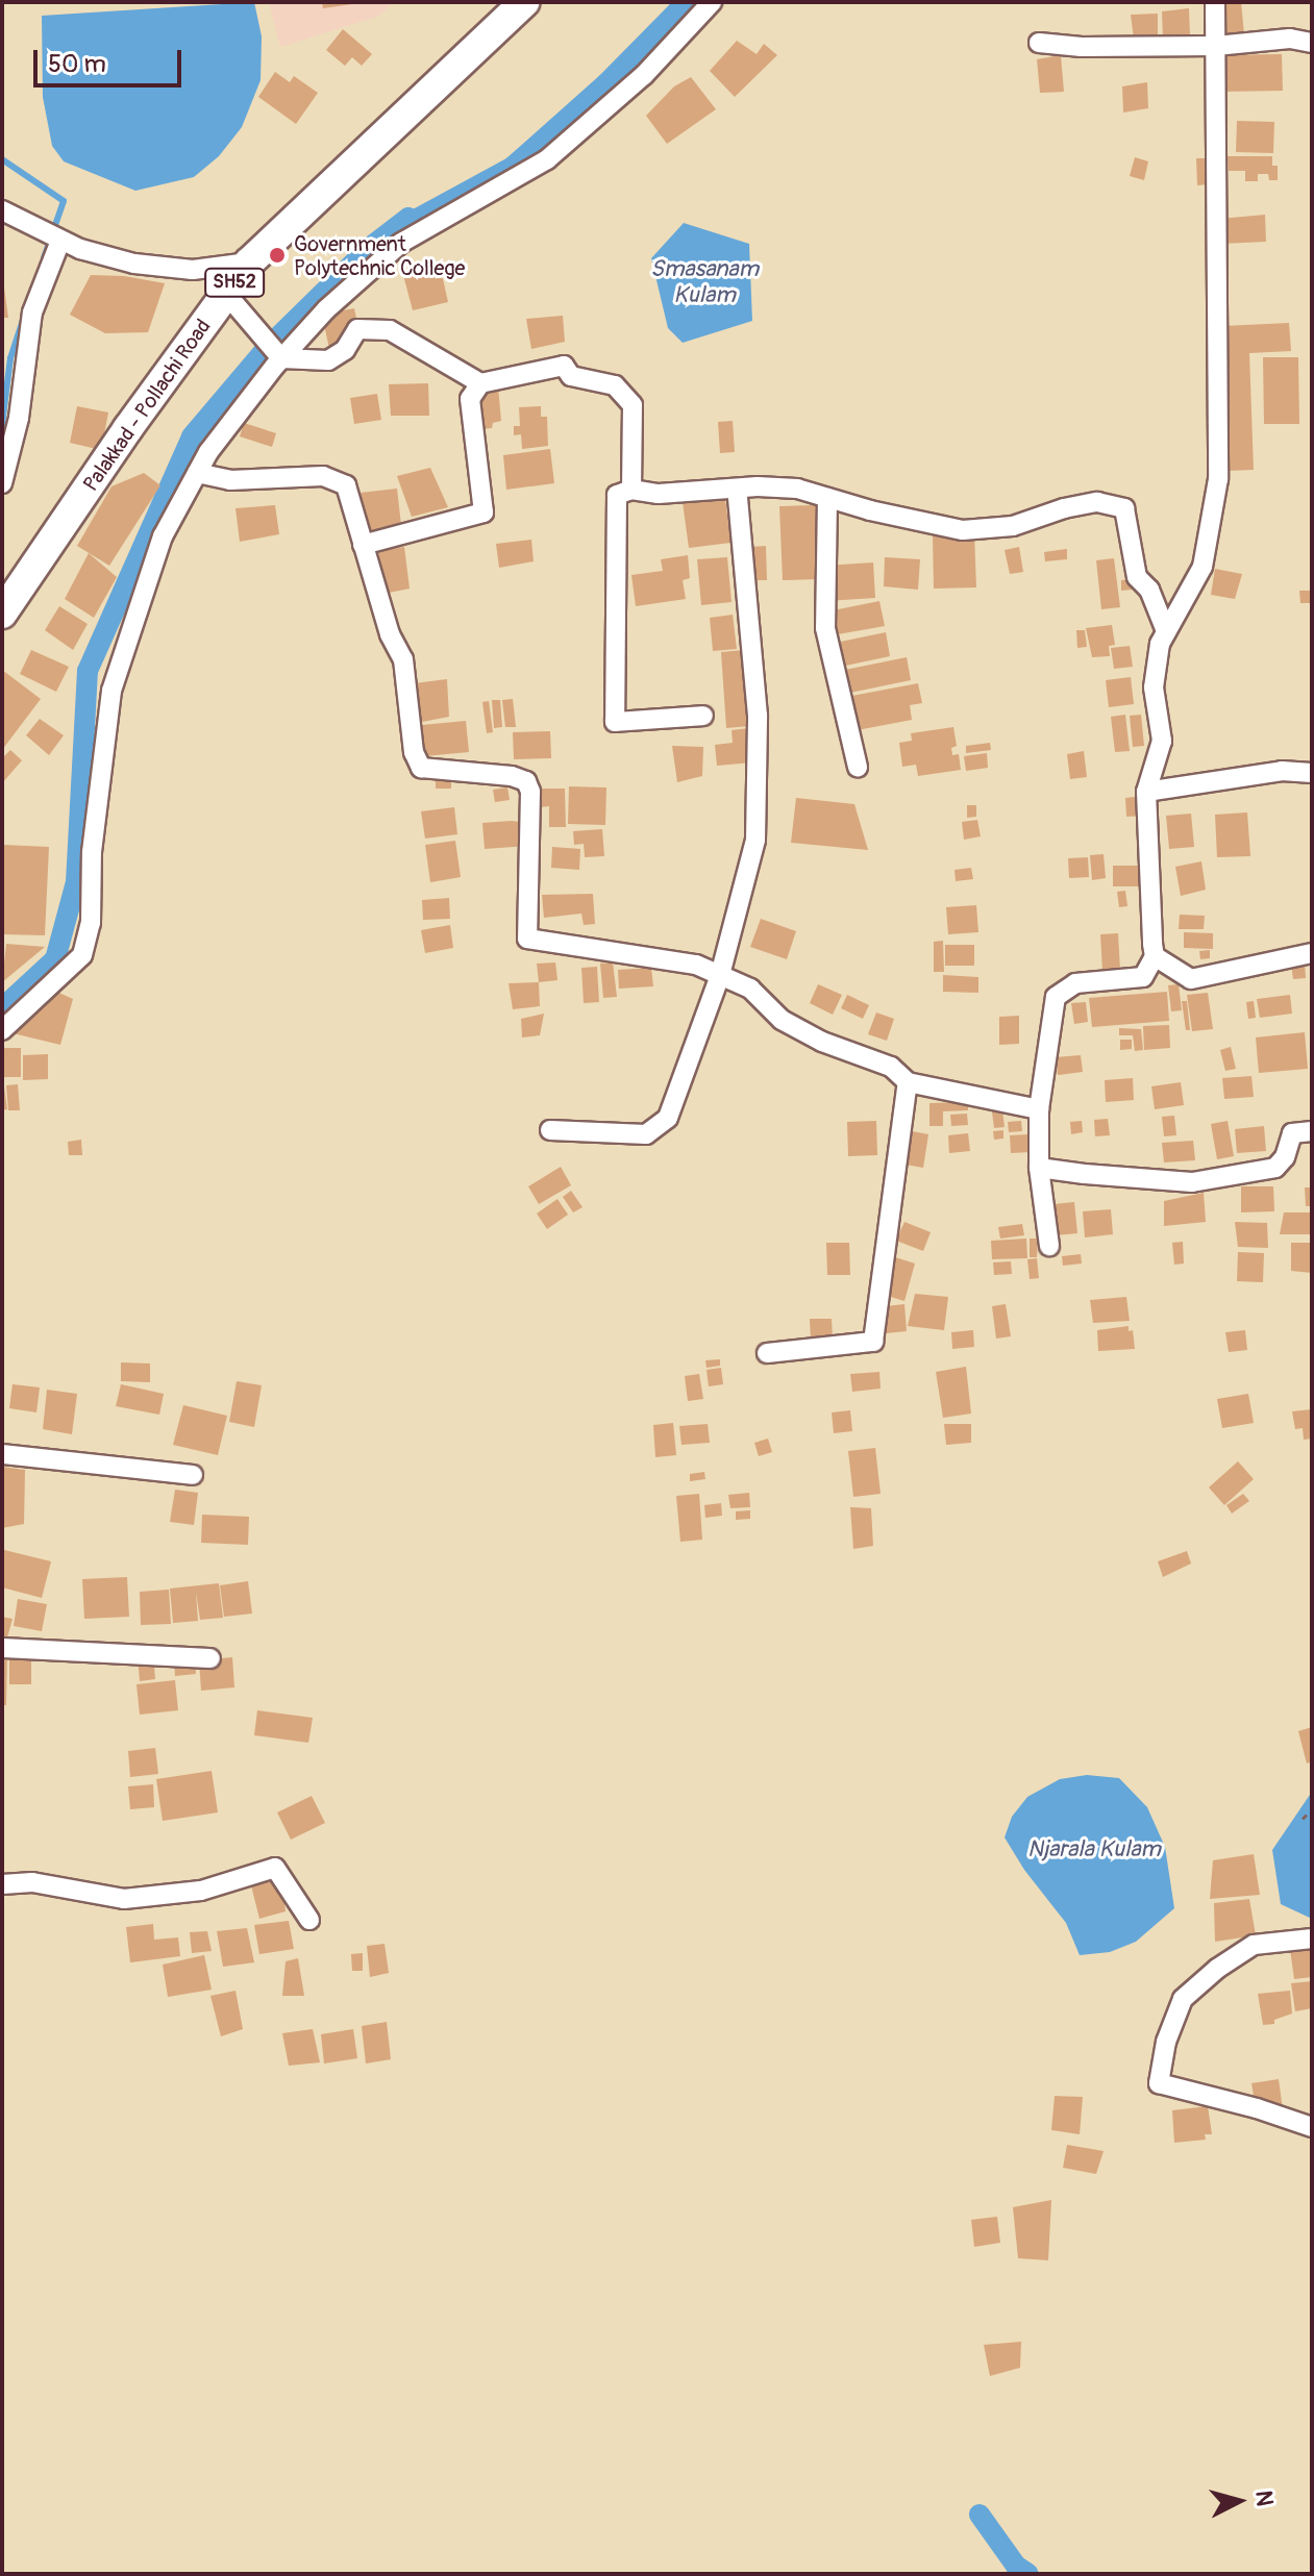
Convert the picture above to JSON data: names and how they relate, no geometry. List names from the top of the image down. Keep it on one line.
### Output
{"streets":{"main road":["SH52","Palakkad - Pollachi Road"]},"water":["Smasanam Kulam","Njarala Kulam"],"places":["Government Polytechnic College"],"scale_bar":"50 m","north":"right"}
